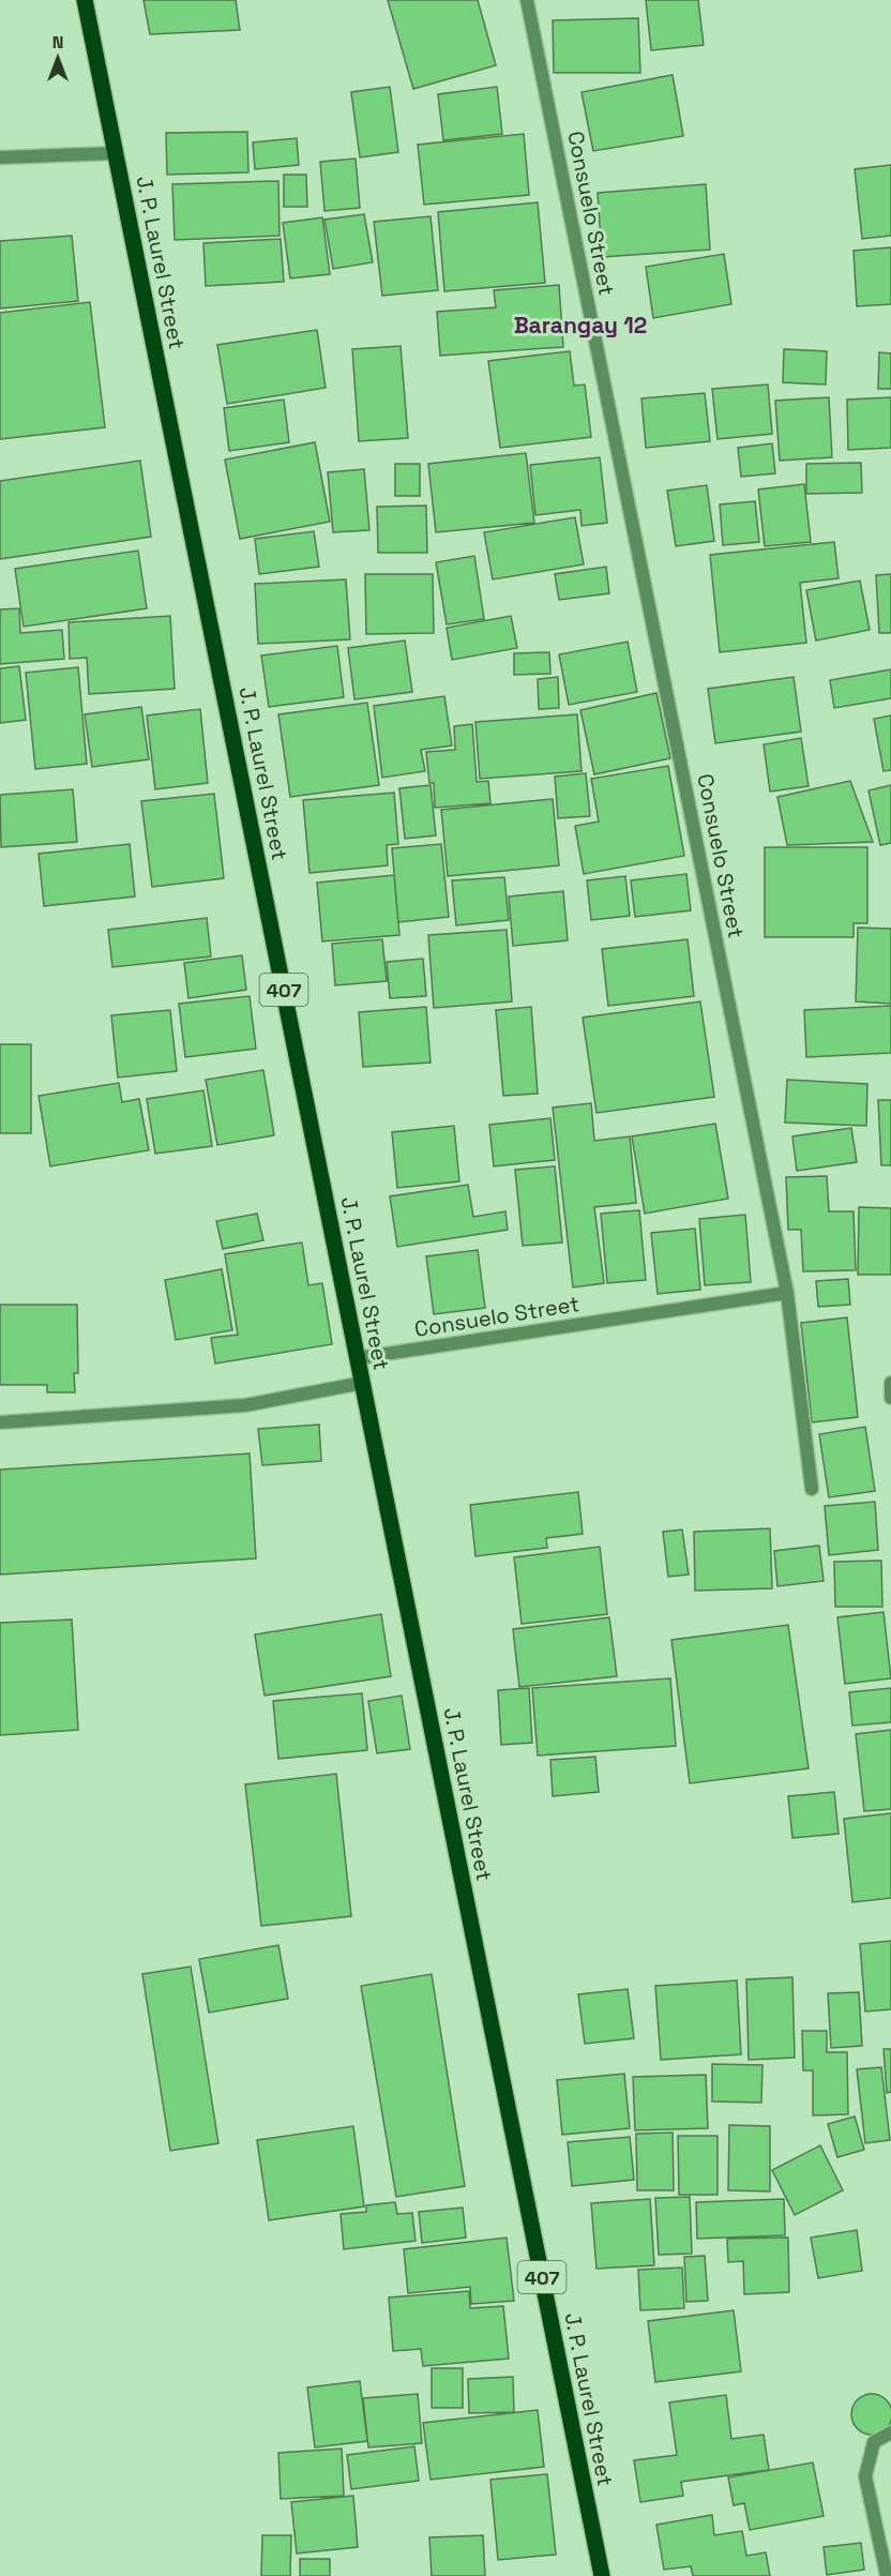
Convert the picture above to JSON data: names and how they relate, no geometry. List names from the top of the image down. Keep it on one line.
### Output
{"streets":{"main road":["J. P. Laurel Street","407"],"street":["Consuelo Street"]},"crossings":[["Consuelo Street","J. P. Laurel Street"]],"districts":["Barangay 12"],"north":"top"}
